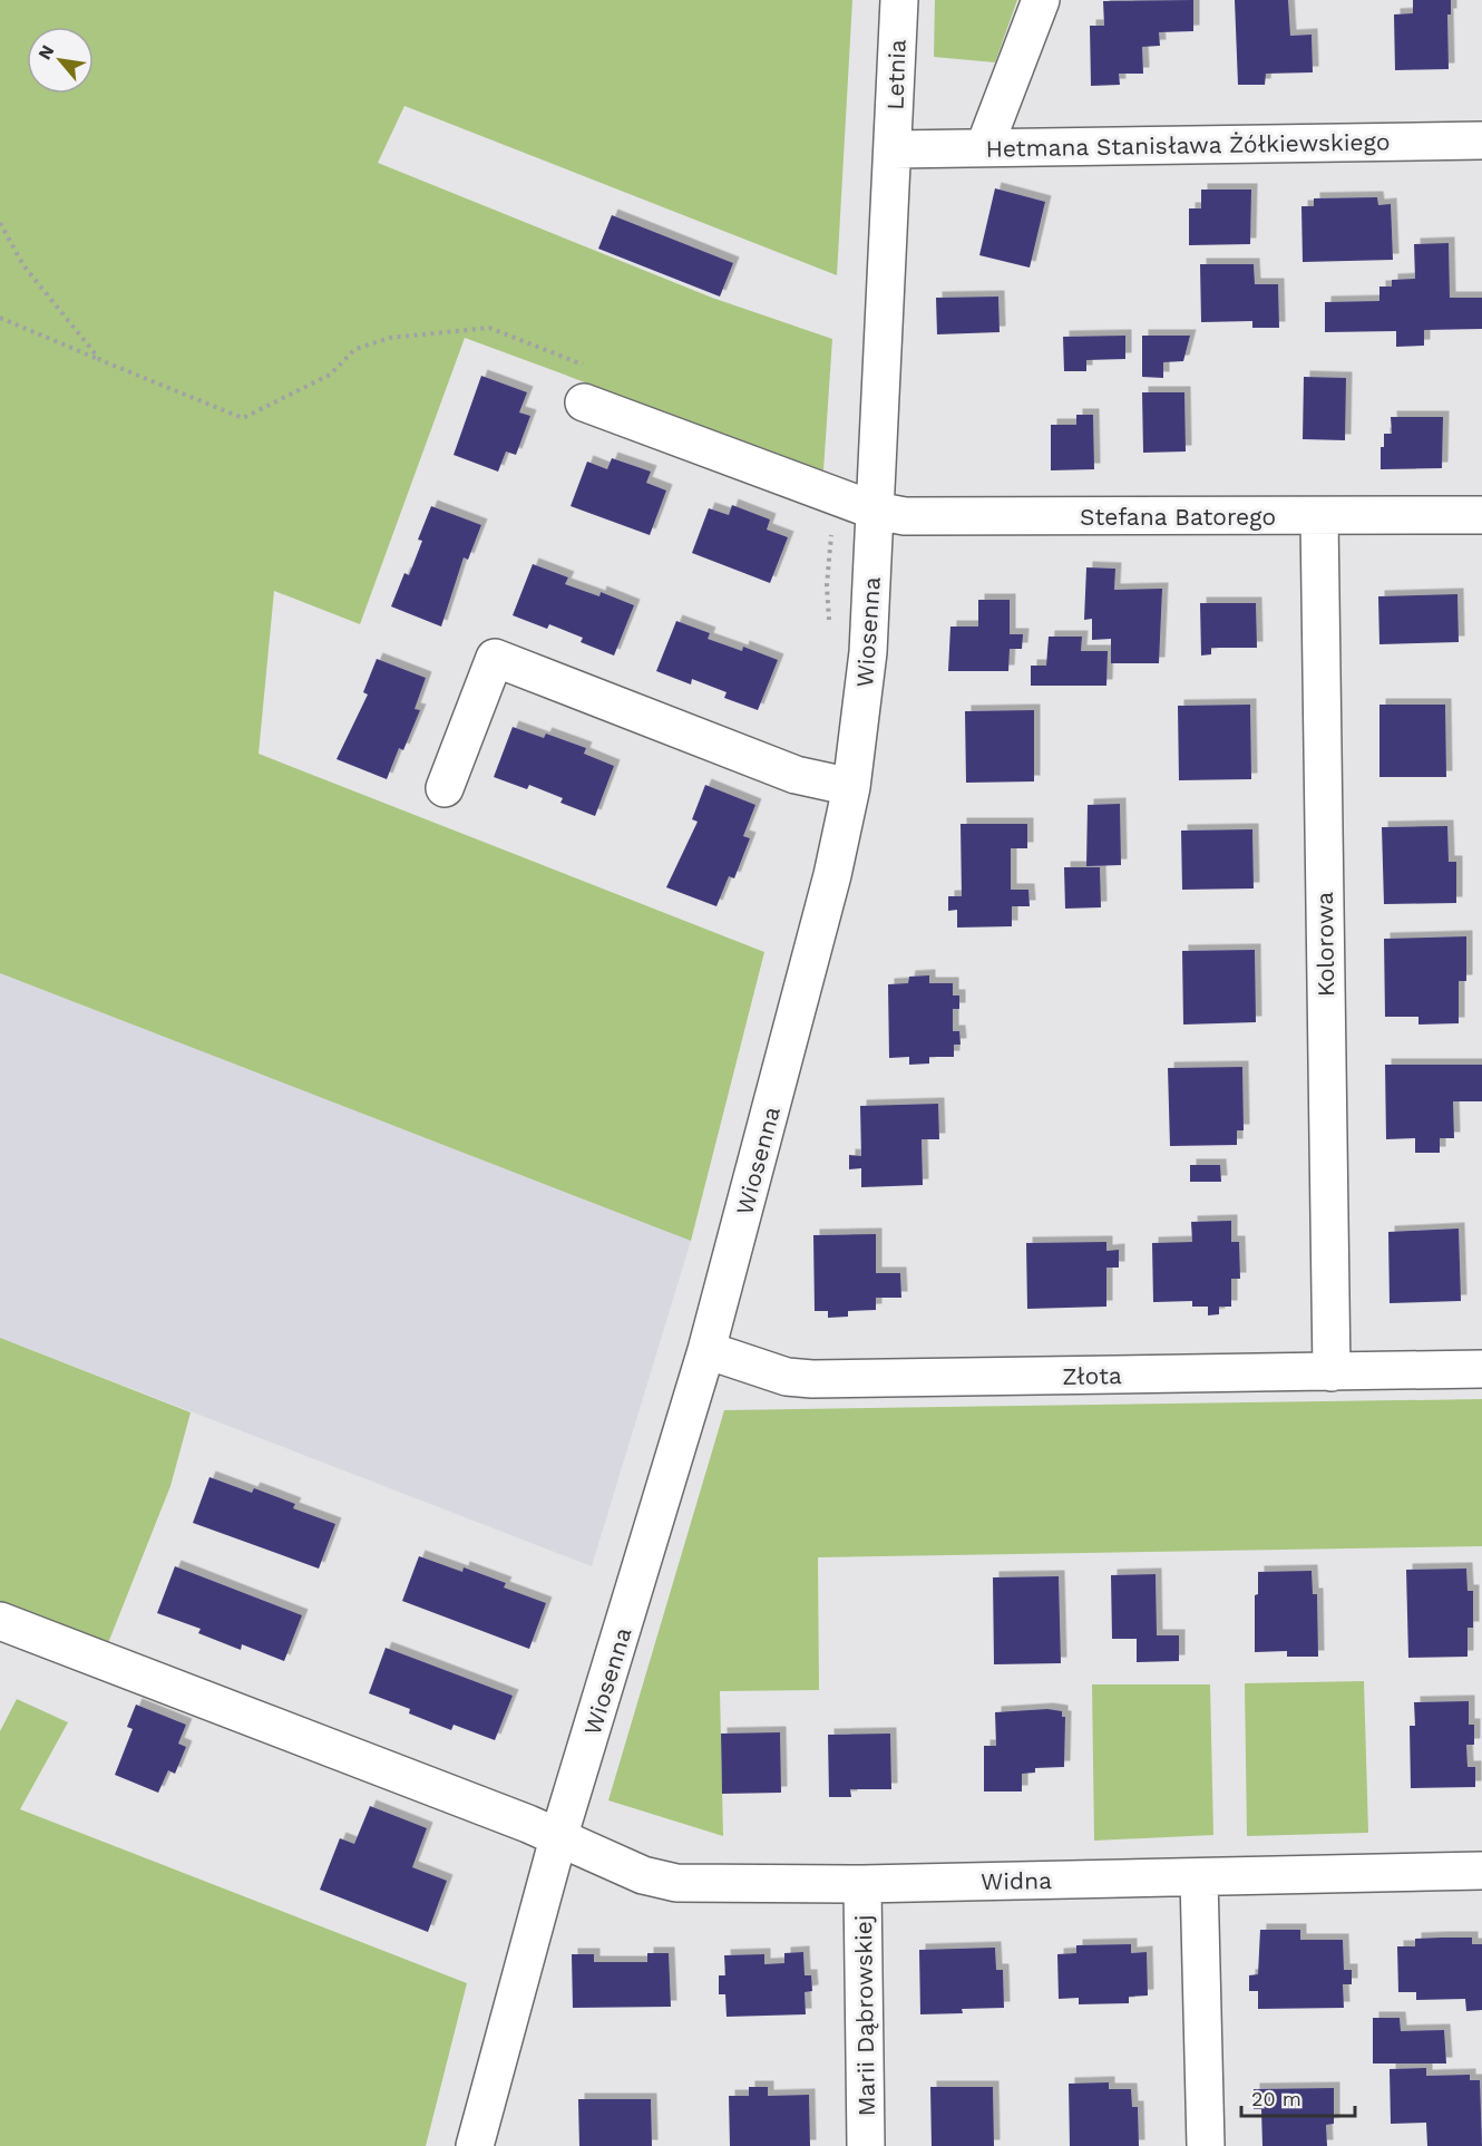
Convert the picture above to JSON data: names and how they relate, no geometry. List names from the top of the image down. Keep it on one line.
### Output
{"streets":{"street":["Letnia","Hetmana Stanisława Żółkiewskiego","Stefana Batorego","Wiosenna","Kolorowa","Złota","Widna","Marii Dąbrowskiej"]},"crossings":[["Letnia","Hetmana Stanisława Żółkiewskiego"],["Letnia","Wiosenna"],["Hetmana Stanisława Żółkiewskiego","Wiosenna"],["Stefana Batorego","Wiosenna"],["Stefana Batorego","Kolorowa"],["Wiosenna","Złota"],["Wiosenna","Widna"],["Kolorowa","Złota"],["Widna","Marii Dąbrowskiej"]],"scale_bar":"20 m","north":"top left"}
